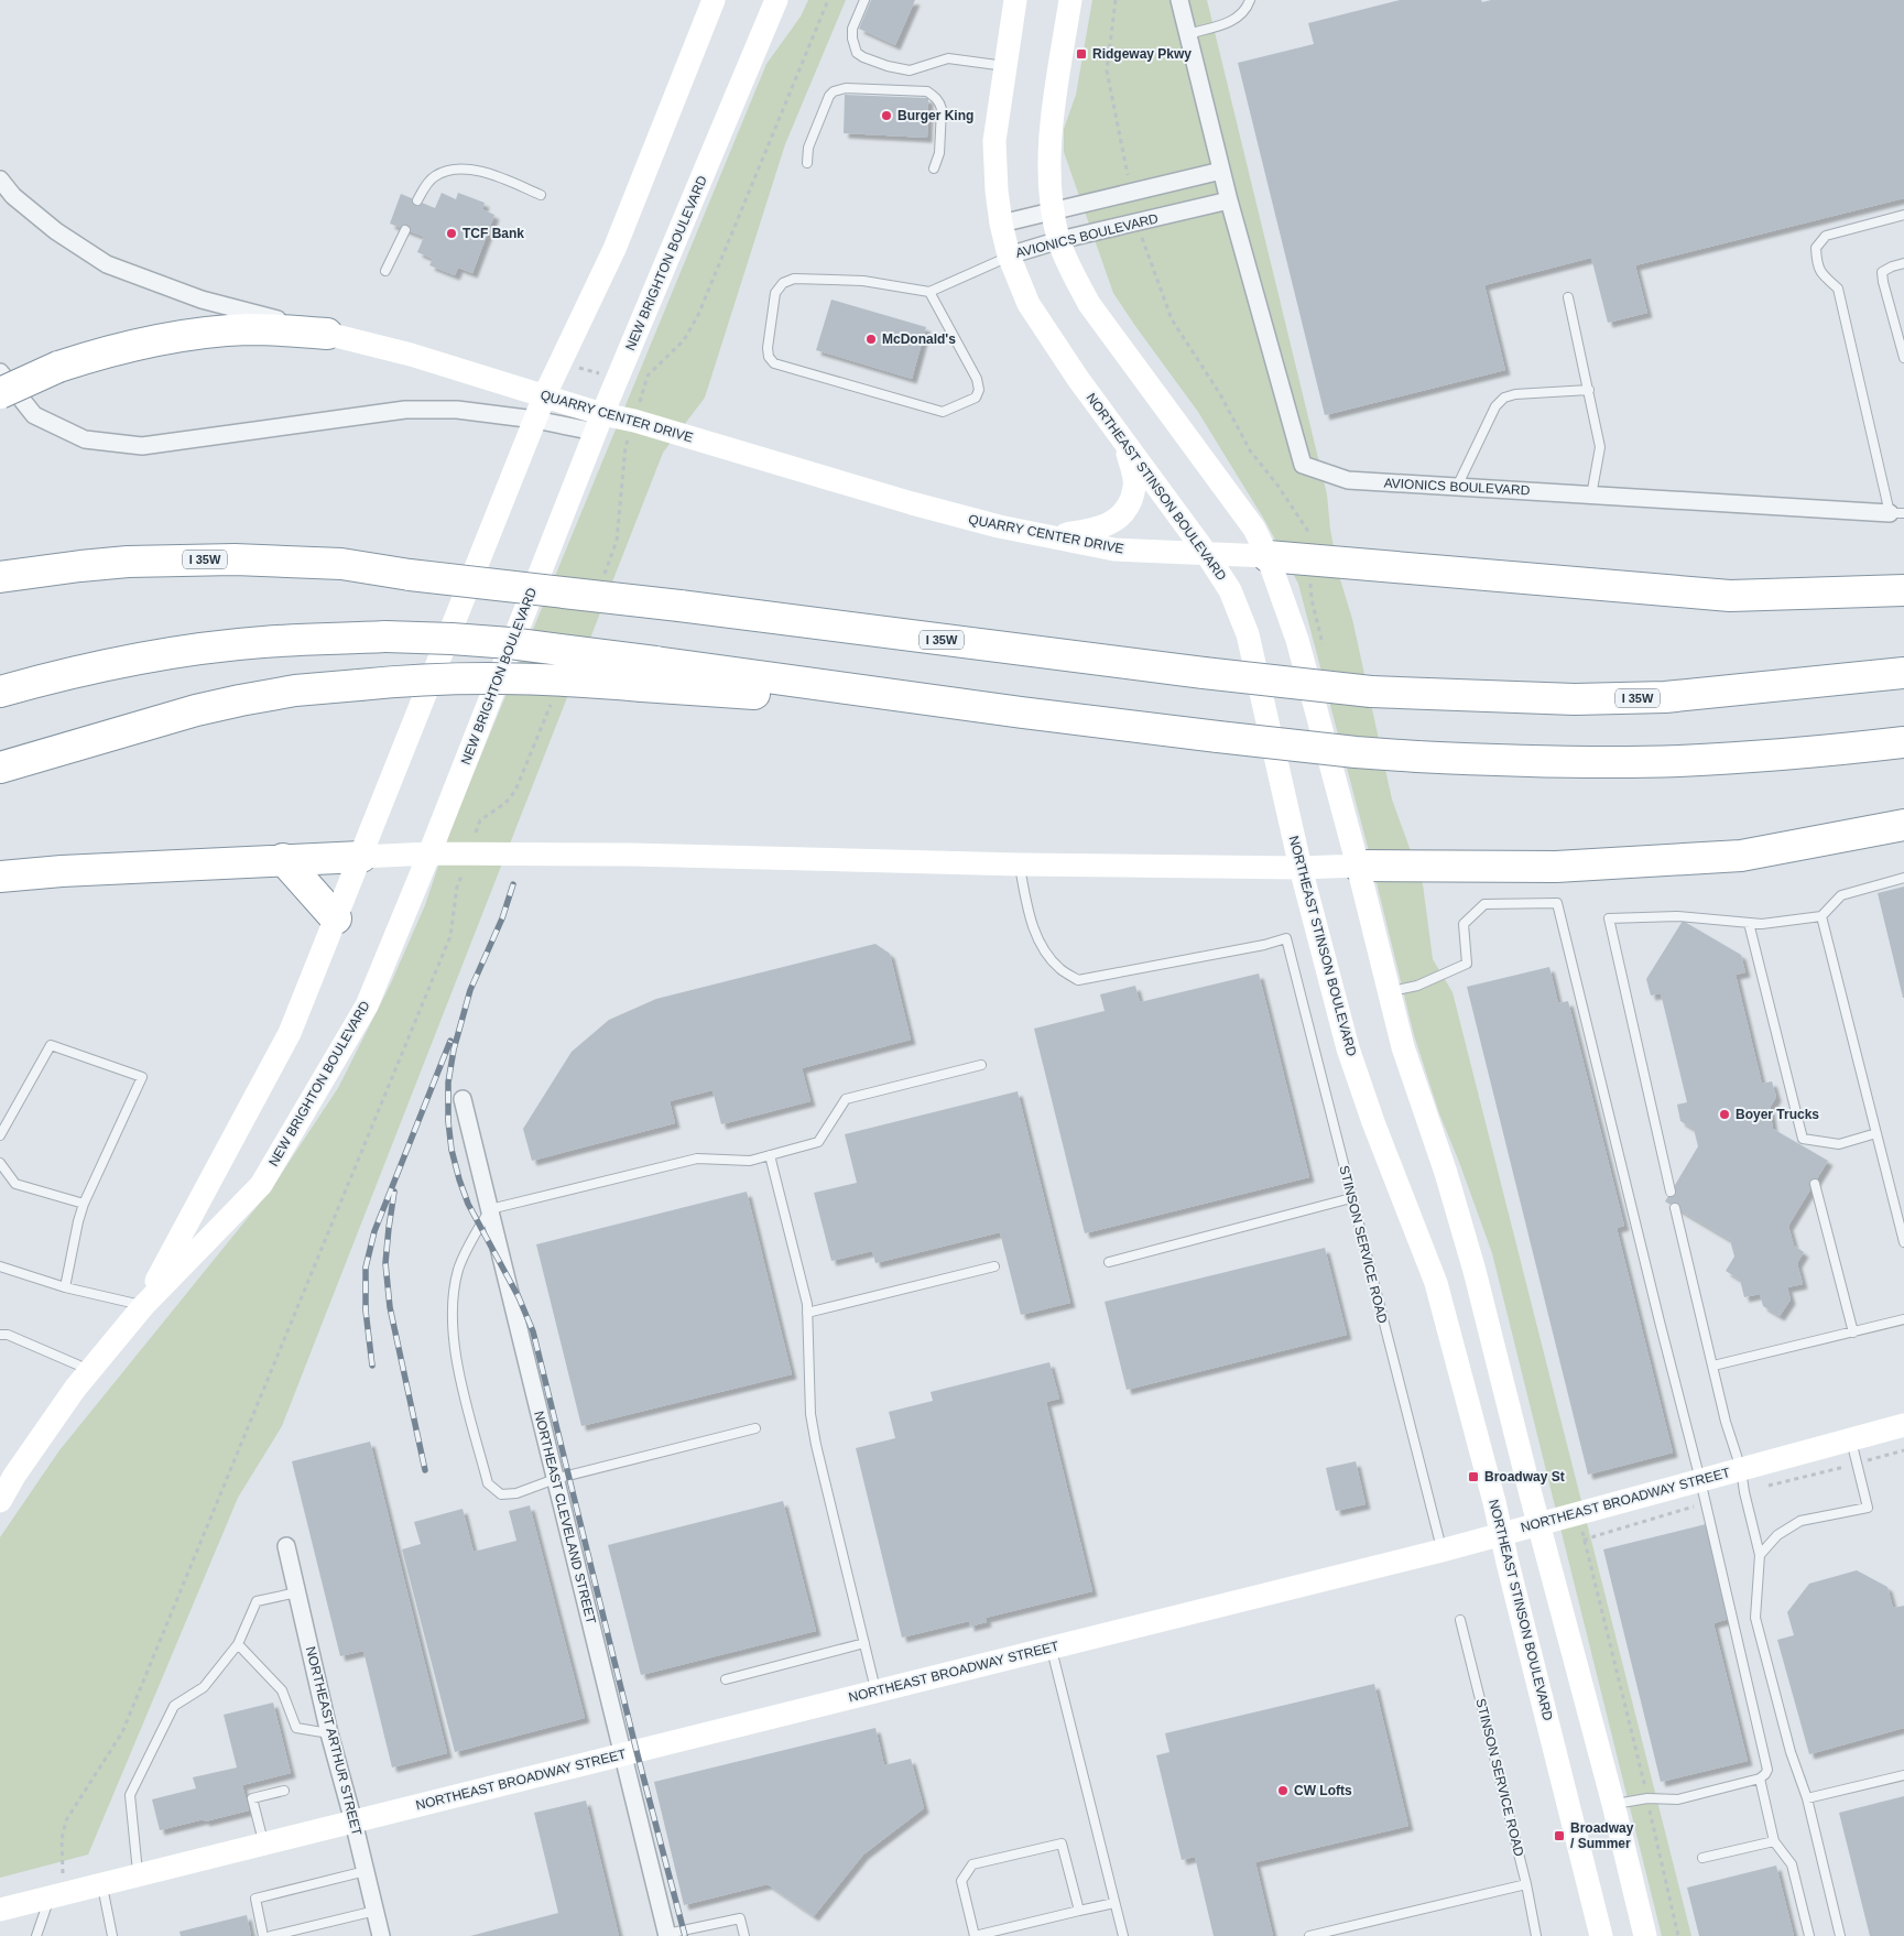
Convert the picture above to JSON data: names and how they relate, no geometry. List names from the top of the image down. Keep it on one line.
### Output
{"streets":{"highway":["I 35W"],"main road":["NEW BRIGHTON BOULEVARD","QUARRY CENTER DRIVE","NORTHEAST STINSON BOULEVARD","NORTHEAST BROADWAY STREET"],"street":["AVIONICS BOULEVARD","NORTHEAST CLEVELAND STREET","NORTHEAST ARTHUR STREET"],"lane":["STINSON SERVICE ROAD"]},"crossings":[["AVIONICS BOULEVARD","NORTHEAST STINSON BOULEVARD"],["NEW BRIGHTON BOULEVARD","QUARRY CENTER DRIVE"],["QUARRY CENTER DRIVE","NORTHEAST STINSON BOULEVARD"],["NORTHEAST STINSON BOULEVARD","NORTHEAST BROADWAY STREET"],["STINSON SERVICE ROAD","NORTHEAST BROADWAY STREET"],["NORTHEAST BROADWAY STREET","NORTHEAST CLEVELAND STREET"],["NORTHEAST BROADWAY STREET","NORTHEAST ARTHUR STREET"]],"places":{"transit":["Ridgeway Pkwy","Broadway St","Broadway / Summer"],"other":["Burger King","TCF Bank","McDonald's","Boyer Trucks","CW Lofts"]}}
